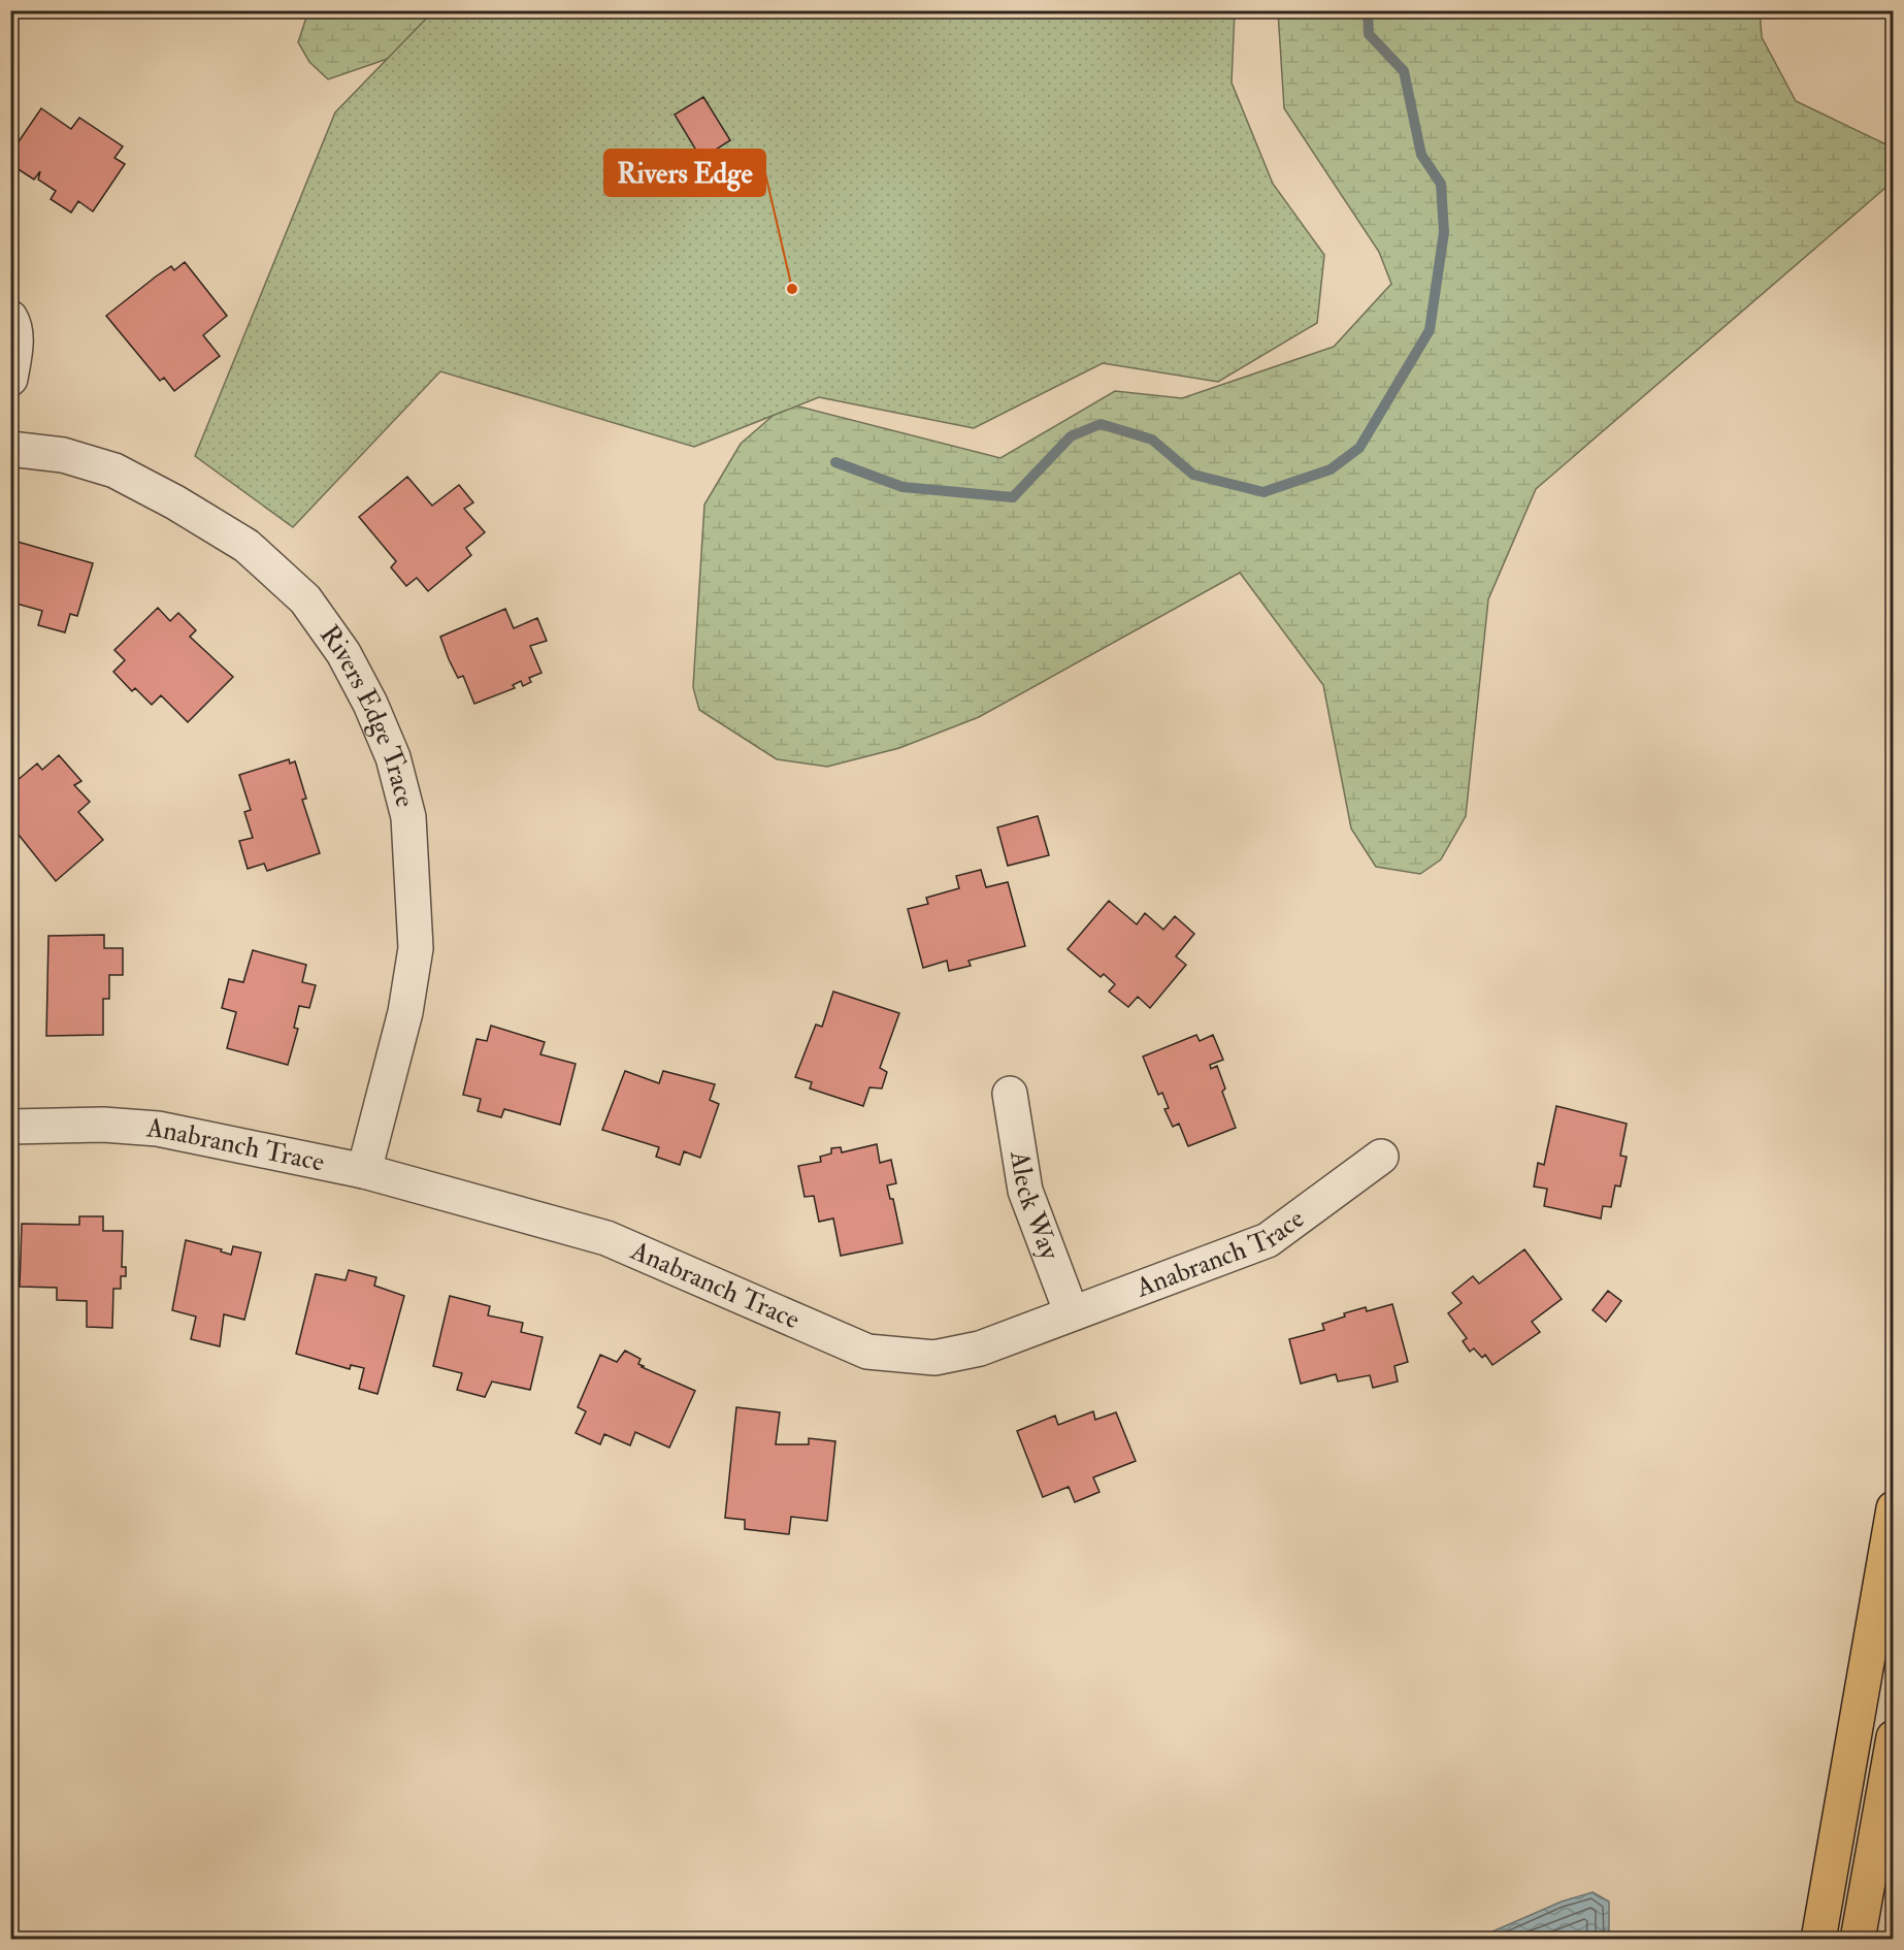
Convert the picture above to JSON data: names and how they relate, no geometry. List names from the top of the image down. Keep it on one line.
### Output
{"streets":{"street":["Rivers Edge Trace","Anabranch Trace","Aleck Way"]},"crossings":[["Rivers Edge Trace","Anabranch Trace"],["Anabranch Trace","Aleck Way"]],"places":["Rivers Edge"]}
